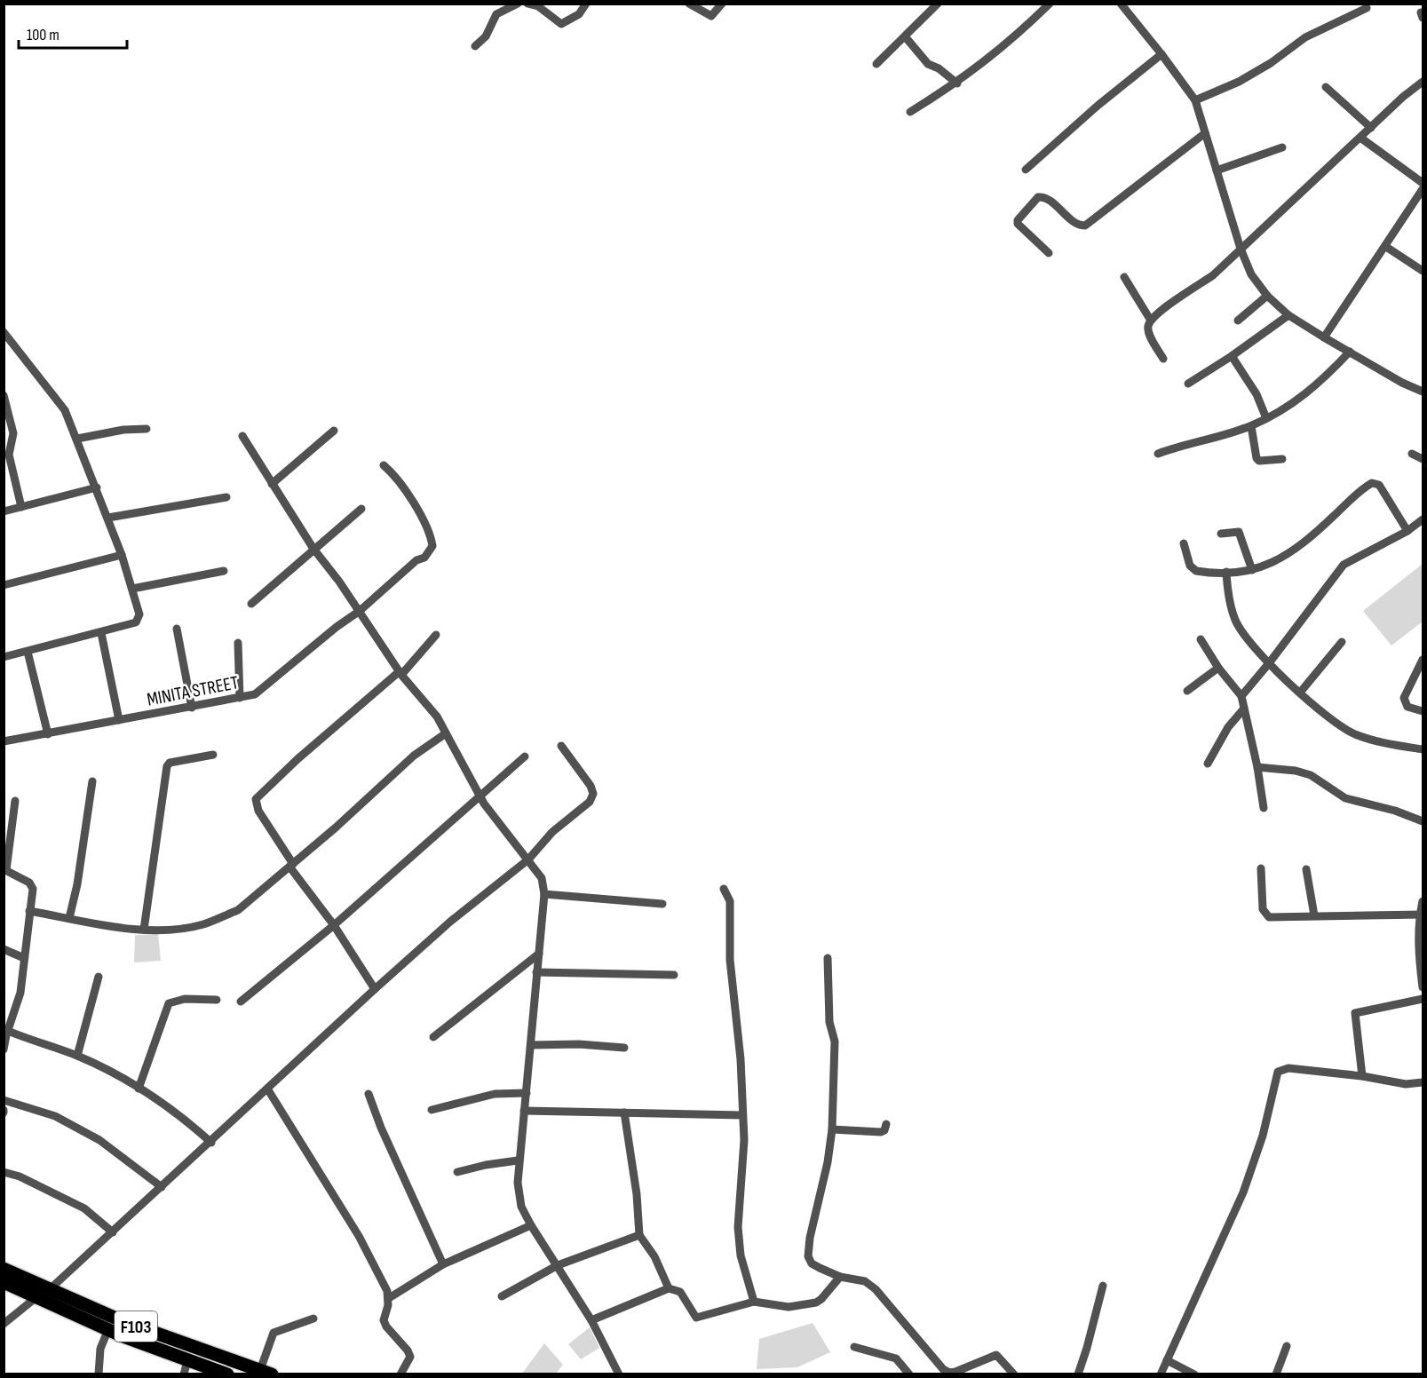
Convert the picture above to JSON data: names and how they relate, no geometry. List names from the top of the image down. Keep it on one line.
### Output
{"streets":{"main road":["F103"],"street":["MINITA STREET"]},"scale_bar":"100 m"}
